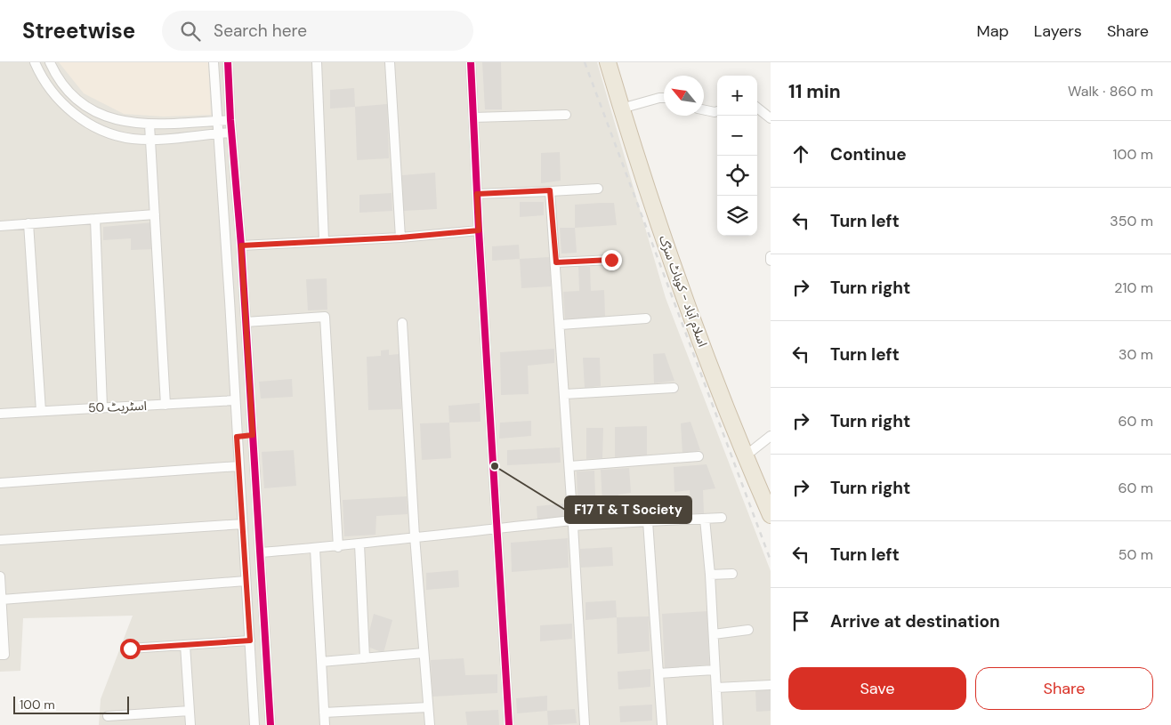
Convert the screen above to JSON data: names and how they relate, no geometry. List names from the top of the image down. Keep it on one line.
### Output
{"streets":{"highway":["اسلام آباد - کوہاٹ سڑک"],"street":["اسٹریٹ 50"]},"places":["F17 T & T Society"],"scale_bar":"100 m","north":"top left","page":{"header":"Streetwise","search":"Search here","nav":["Map","Layers","Share"],"heading":["11 min","Walk · 860 m"],"map_buttons":["+","−"],"list":[["Continue","100 m"],["Turn left","350 m"],["Turn right","210 m"],["Turn left","30 m"],["Turn right","60 m"],["Turn right","60 m"],["Turn left","50 m"],"Arrive at destination"],"buttons":["Save","Share"],"scale":"100 m"}}
